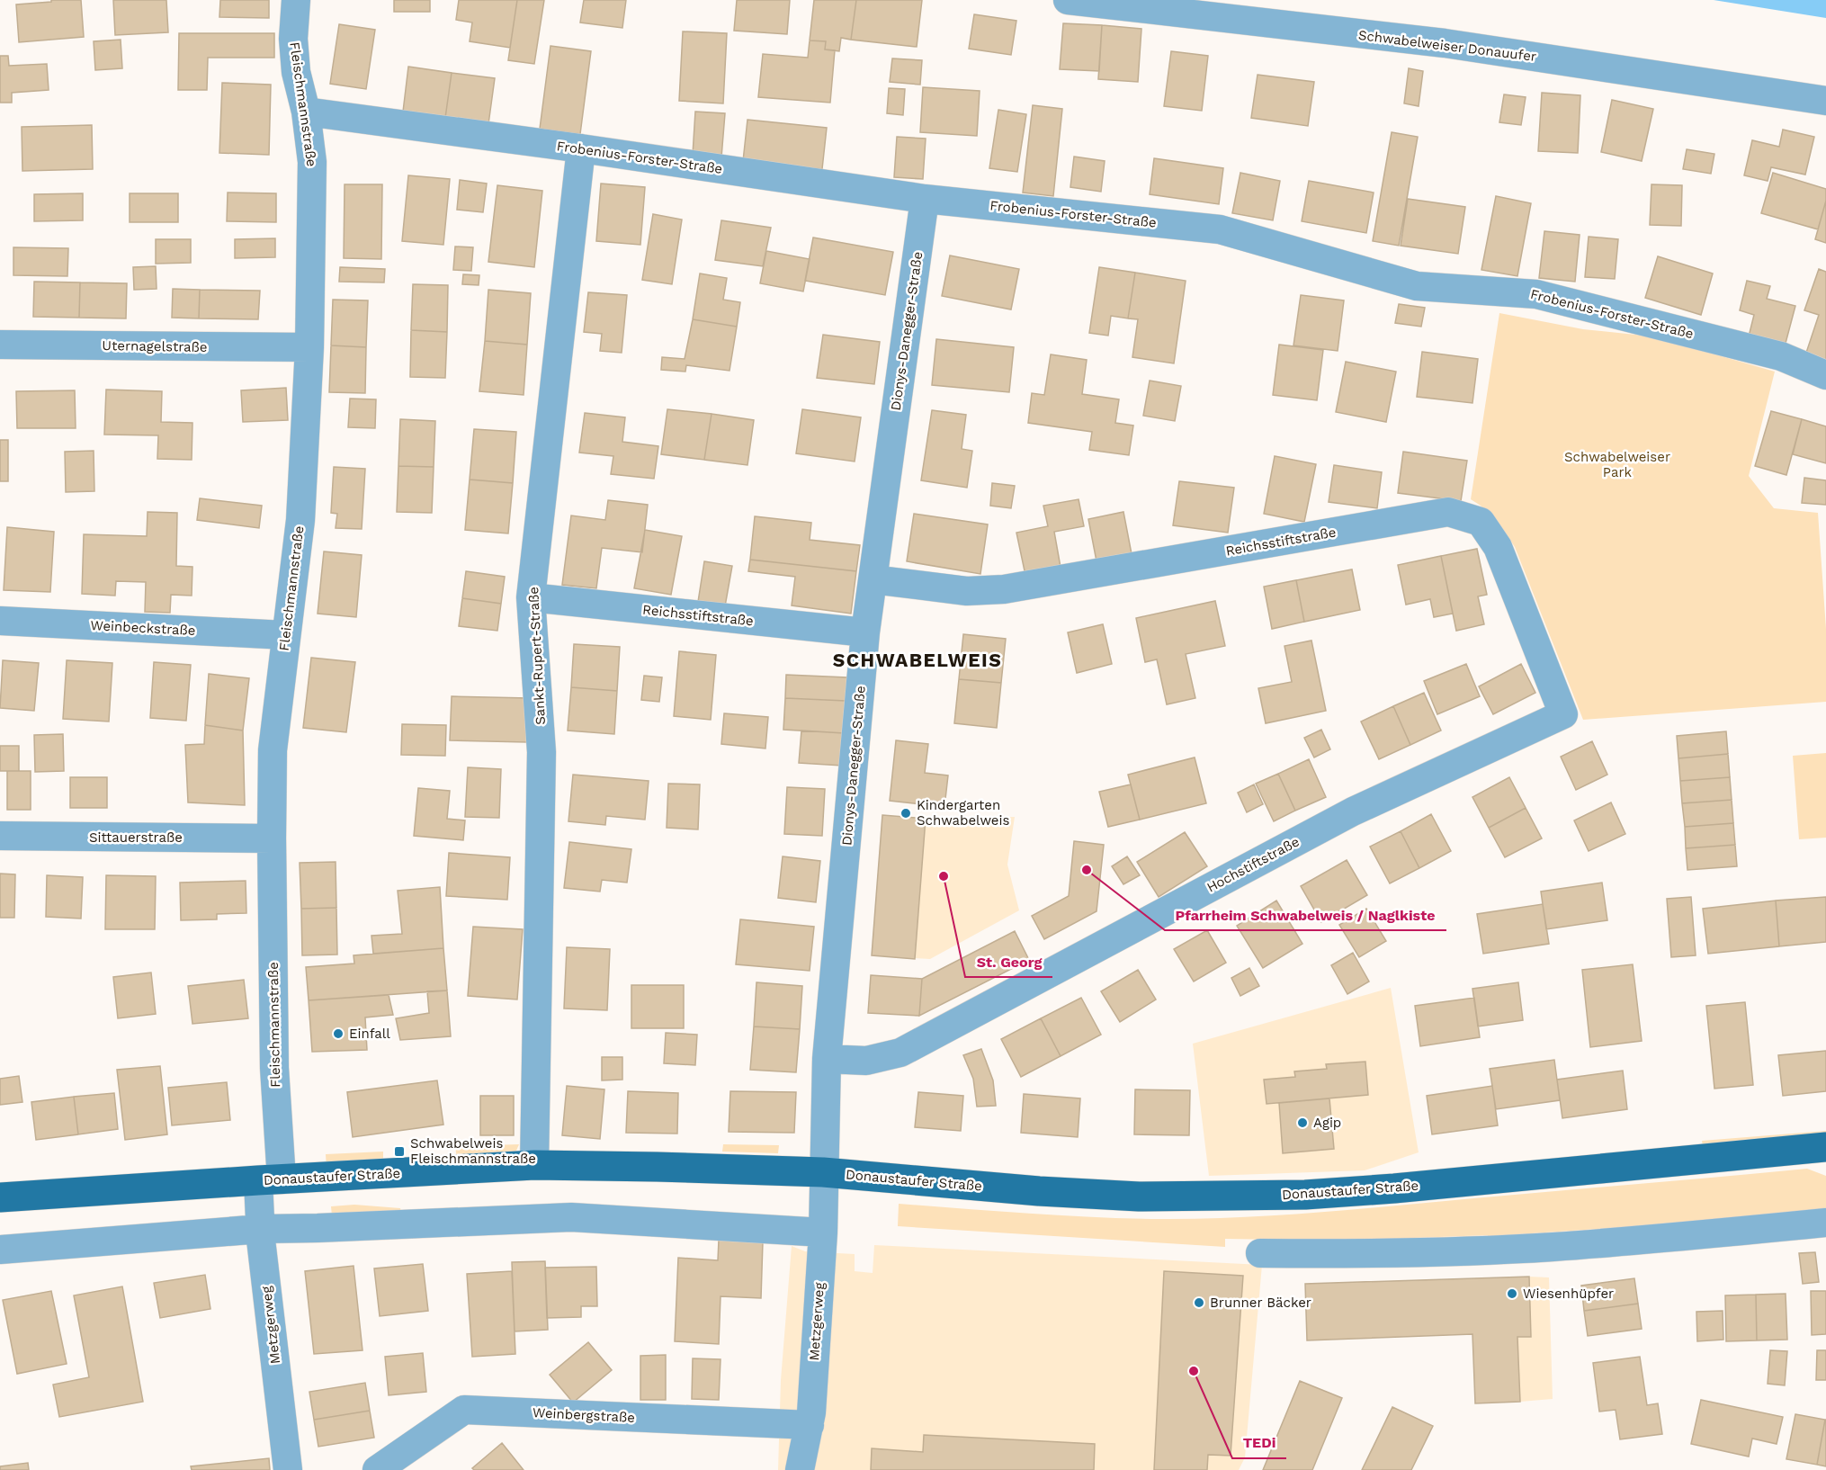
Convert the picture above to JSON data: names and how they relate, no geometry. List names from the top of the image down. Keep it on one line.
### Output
{"streets":{"main road":["Donaustaufer Straße"],"street":["Schwabelweiser Donauufer","Fleischmannstraße","Frobenius-Forster-Straße","Dionys-Danegger-Straße","Uternagelstraße","Reichsstiftstraße","Weinbeckstraße","Sankt-Rupert-Straße","Sittauerstraße","Hochstiftstraße","Metzgerweg","Weinbergstraße"]},"crossings":[["Fleischmannstraße","Frobenius-Forster-Straße"],["Fleischmannstraße","Uternagelstraße"],["Fleischmannstraße","Weinbeckstraße"],["Fleischmannstraße","Sittauerstraße"],["Fleischmannstraße","Donaustaufer Straße"],["Fleischmannstraße","Metzgerweg"],["Frobenius-Forster-Straße","Dionys-Danegger-Straße"],["Frobenius-Forster-Straße","Sankt-Rupert-Straße"],["Dionys-Danegger-Straße","Reichsstiftstraße"],["Dionys-Danegger-Straße","Hochstiftstraße"],["Dionys-Danegger-Straße","Donaustaufer Straße"],["Dionys-Danegger-Straße","Metzgerweg"],["Reichsstiftstraße","Sankt-Rupert-Straße"],["Reichsstiftstraße","Hochstiftstraße"],["Sankt-Rupert-Straße","Donaustaufer Straße"],["Donaustaufer Straße","Metzgerweg"],["Metzgerweg","Weinbergstraße"]],"districts":["SCHWABELWEIS"],"parks":["Schwabelweiser Park"],"places":{"other":["Kindergarten Schwabelweis","Pfarrheim Schwabelweis / Naglkiste","St. Georg","Einfall","Agip","Wiesenhüpfer","Brunner Bäcker","TEDi"],"transit":["Schwabelweis Fleischmannstraße"]}}
